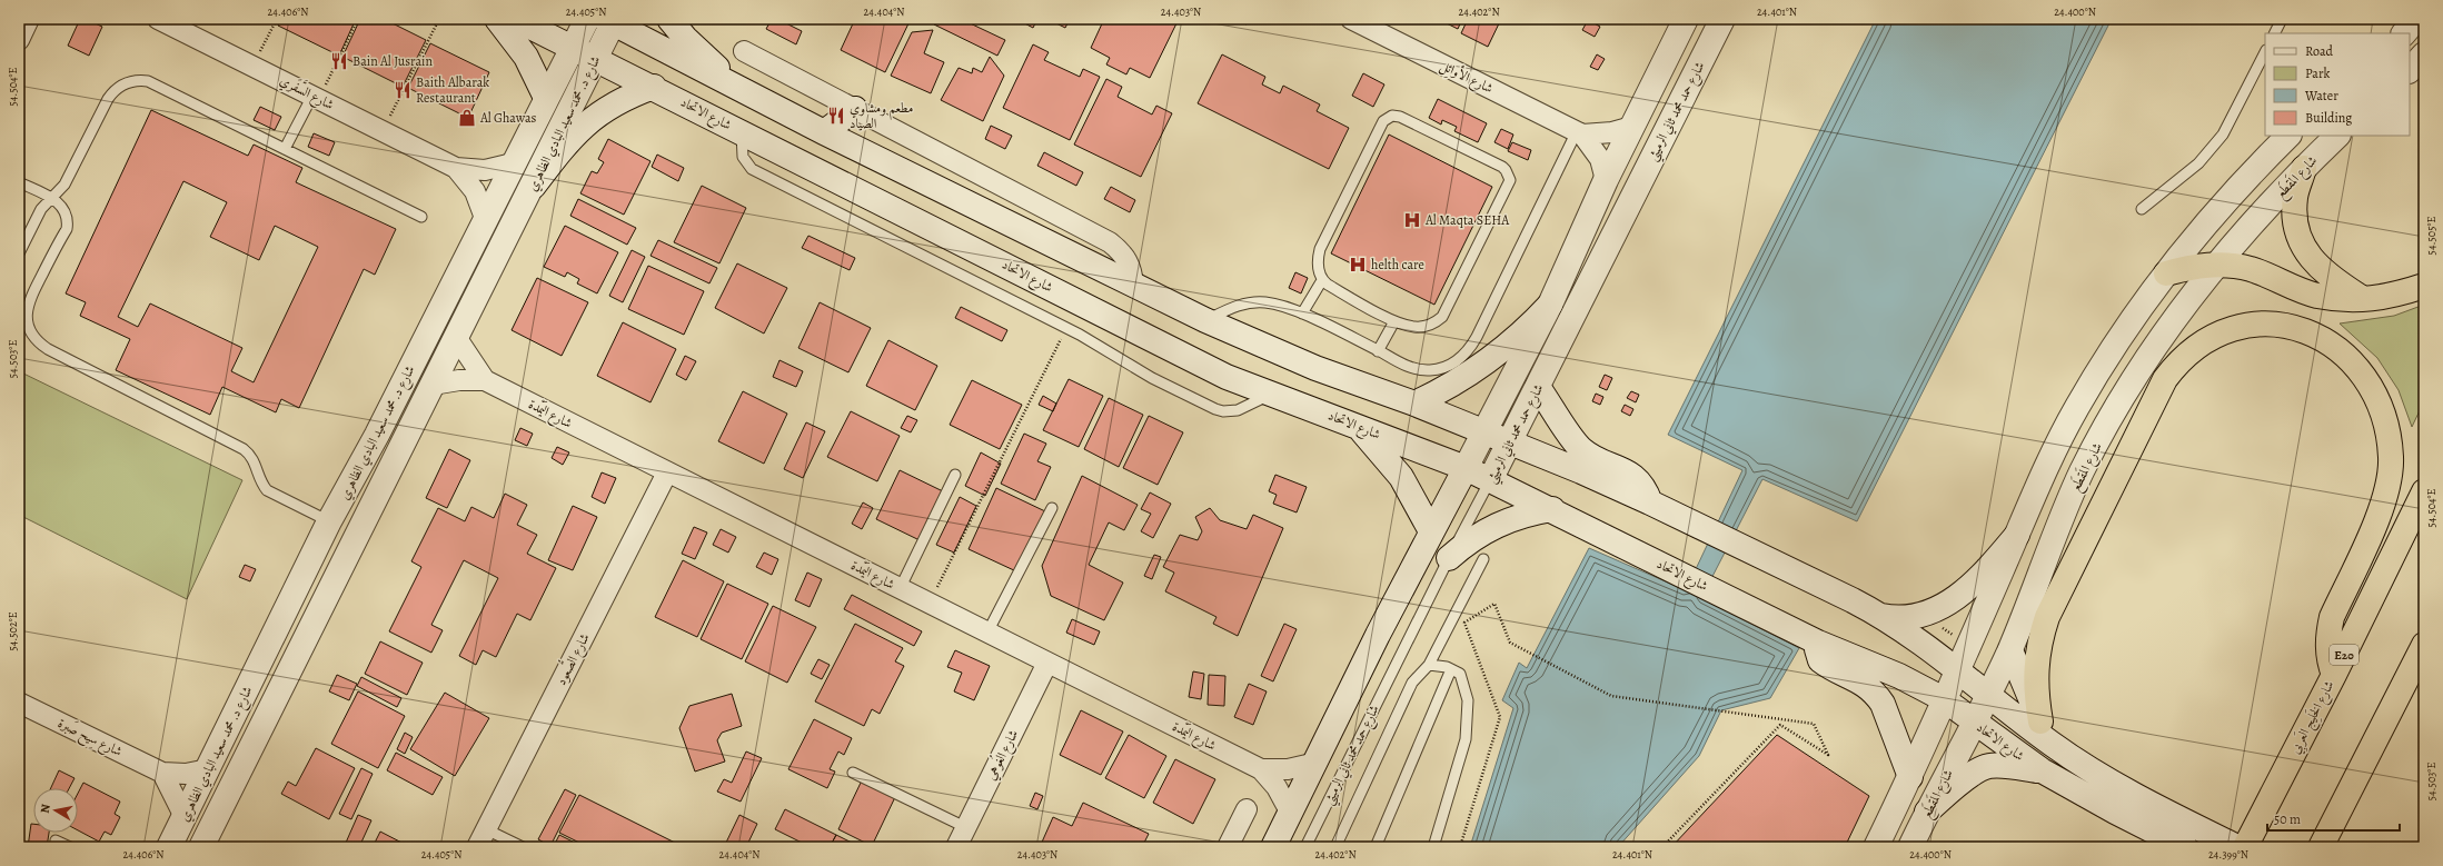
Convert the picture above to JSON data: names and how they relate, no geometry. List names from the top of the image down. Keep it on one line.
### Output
{"streets":{"highway":["E20","شارع الخَلِيج العَربِي"],"main road":["شارع حمد محمد ثاني الرميثي","شارع الاتحاد","شارع د. محمد سعيد البادي الظاهري","شارع المَقطَع"],"street":["شارع الأوائِل","شارع السَّفَري","شارع اليَمْدة","شارع الصُّعود","شارع سِيح صَبرة","شارع الغُوهي"]},"crossings":[["شارع الأوائِل","شارع حمد محمد ثاني الرميثي"],["شارع السَّفَري","شارع د. محمد سعيد البادي الظاهري"],["شارع حمد محمد ثاني الرميثي","شارع الاتحاد"],["شارع حمد محمد ثاني الرميثي","شارع اليَمْدة"],["شارع الاتحاد","شارع د. محمد سعيد البادي الظاهري"],["شارع الاتحاد","شارع المَقطَع"],["شارع د. محمد سعيد البادي الظاهري","شارع اليَمْدة"],["شارع د. محمد سعيد البادي الظاهري","شارع سِيح صَبرة"],["شارع اليَمْدة","شارع الصُّعود"],["شارع اليَمْدة","شارع الغُوهي"]],"places":{"restaurant":["Bain Al Jusrain","Baith Albarak Restaurant","مطعم ومشاوي الصياد"],"shop":["Al Ghawas"],"hospital":["Al Maqta SEHA","helth care"]},"legend":["Road","Park","Water","Building"],"scale_bar":"50 m","north":"left","coordinates":["24.406°N","24.405°N","24.404°N","24.403°N","24.402°N","24.401°N","24.400°N","54.504°E","54.505°E","54.503°E","54.502°E","24.399°N"]}
